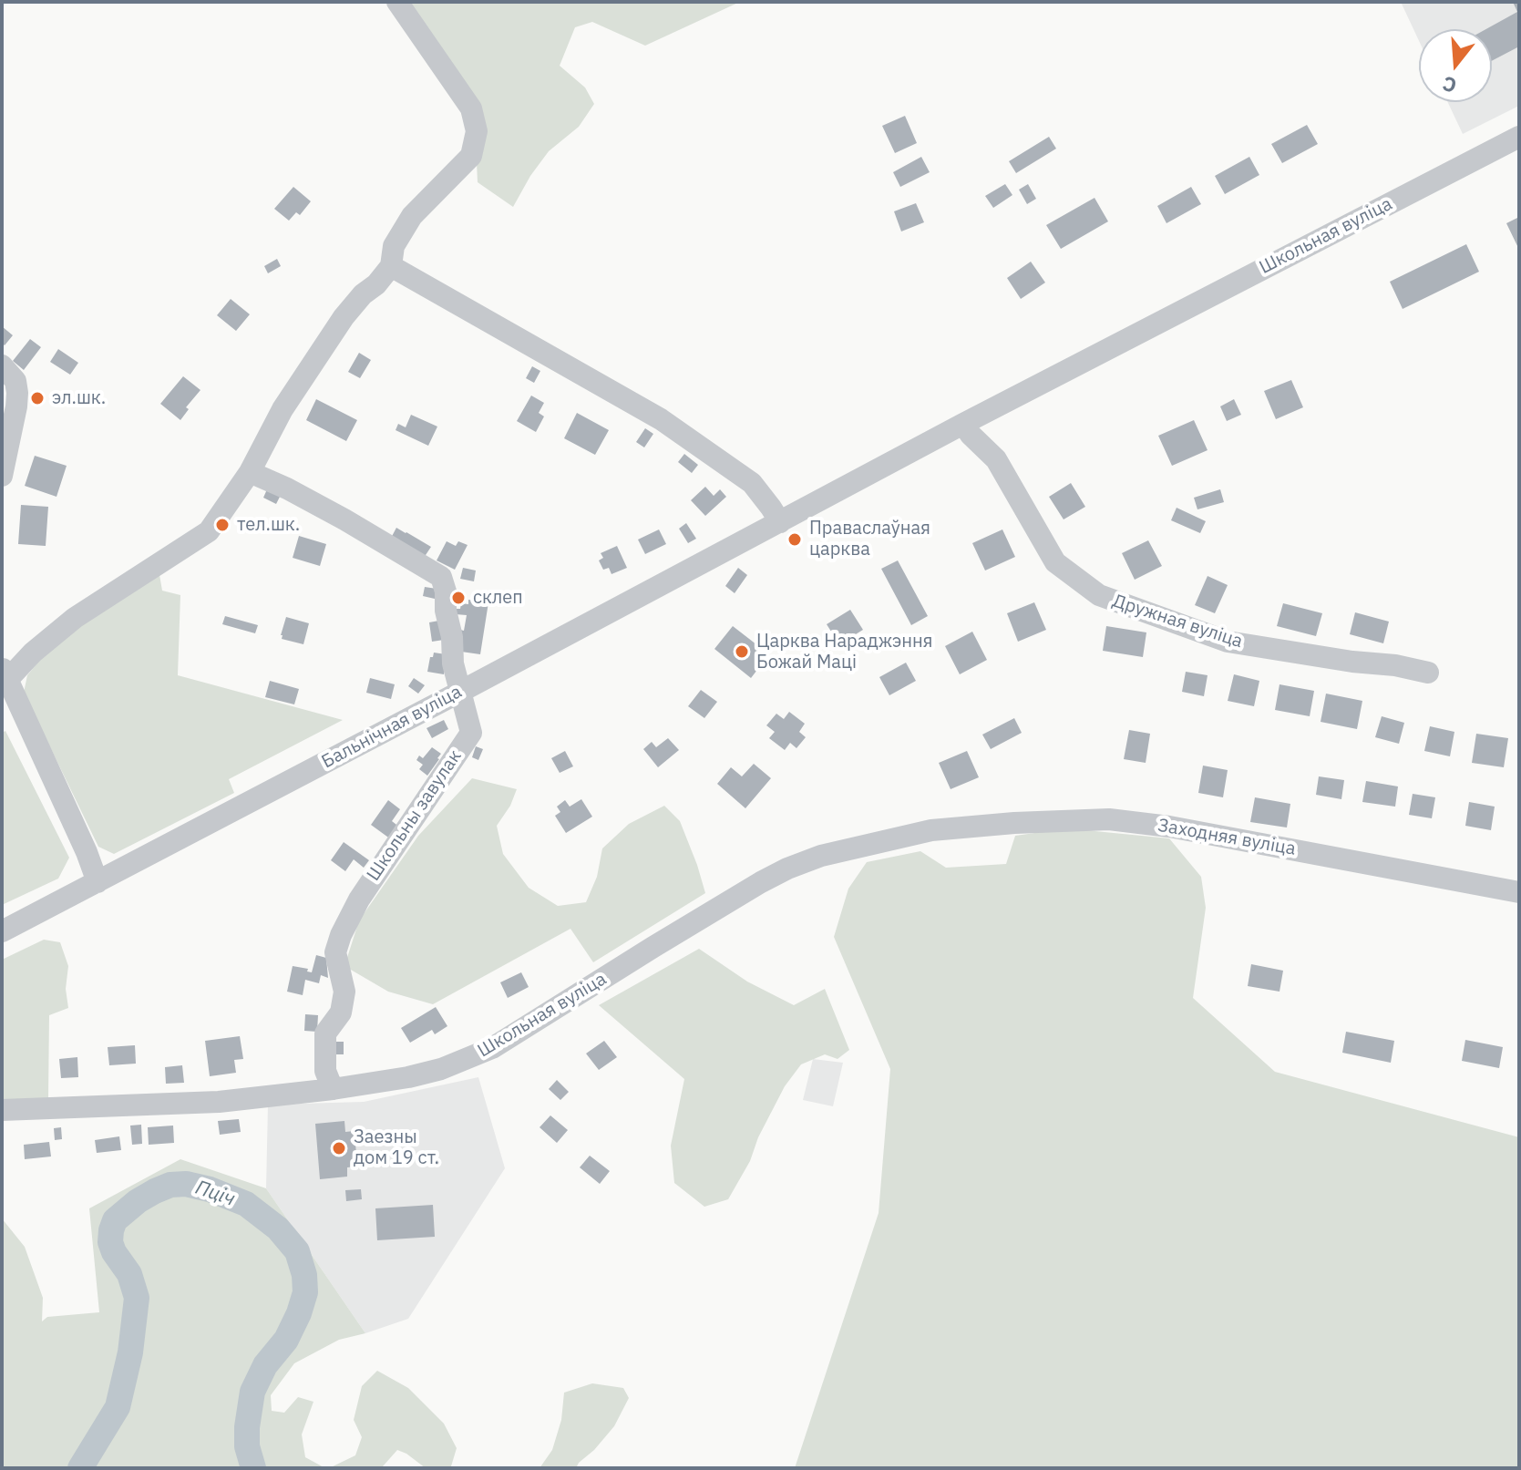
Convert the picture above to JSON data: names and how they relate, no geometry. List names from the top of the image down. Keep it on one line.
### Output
{"streets":{"street":["Школьная вуліца","Дружная вуліца","Бальнічная вуліца","Школьны завулак","Заходняя вуліца"]},"crossings":[["Школьная вуліца","Бальнічная вуліца"],["Школьная вуліца","Школьны завулак"],["Школьная вуліца","Заходняя вуліца"],["Дружная вуліца","Бальнічная вуліца"],["Бальнічная вуліца","Школьны завулак"]],"water":["Пціч"],"places":["эл.шк.","тел.шк.","Праваслаўная царква","склеп","Царква Нараджэння Божай Маці","Заезны дом 19 ст."],"north":"bottom"}
